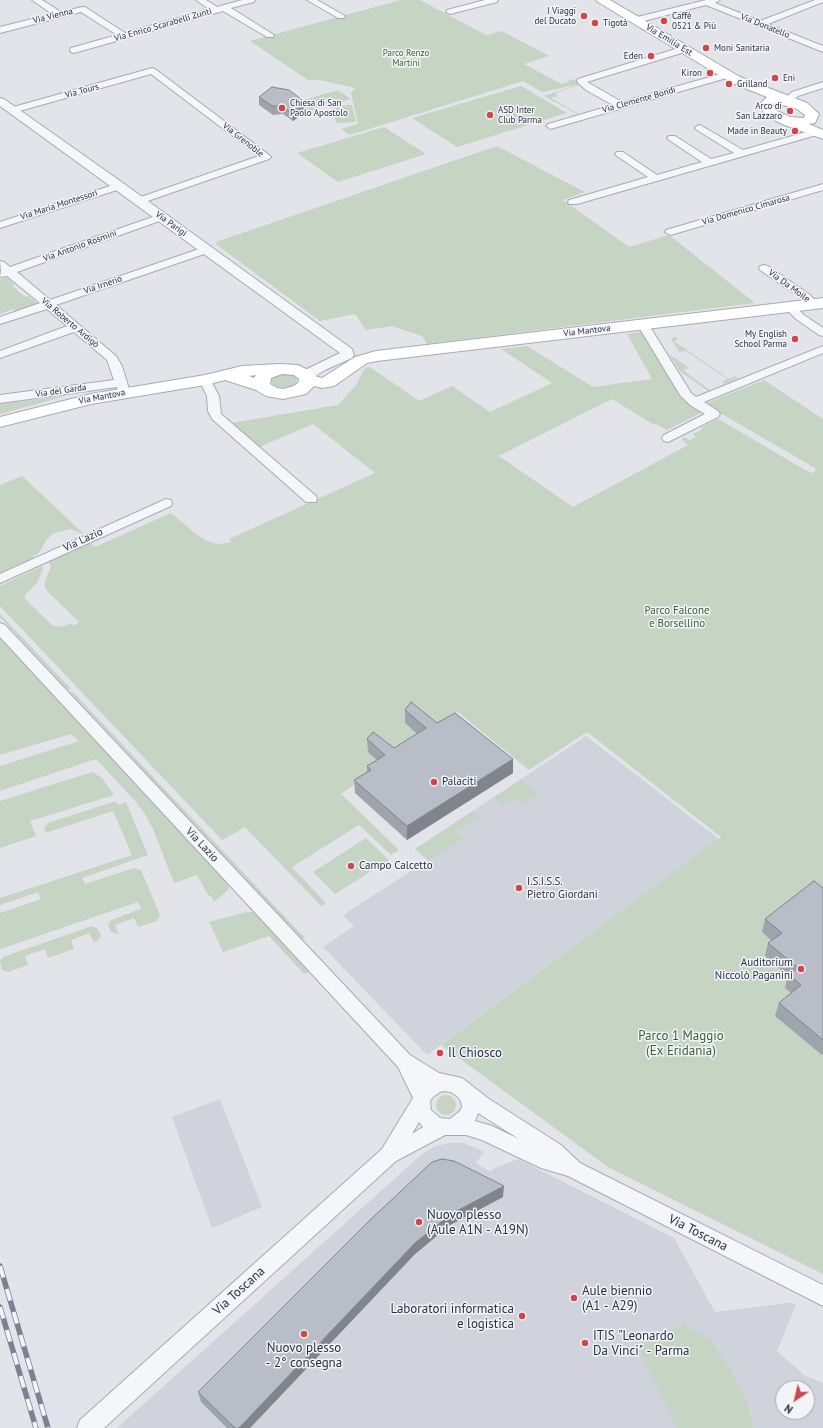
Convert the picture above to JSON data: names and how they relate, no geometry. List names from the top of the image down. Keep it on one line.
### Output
{"streets":{"main road":["Via Emilia Est","Via Mantova"],"street":["Via Vienna","Via Enrico Scarabelli Zunti","Via Donatello","Via Tours","Via Clemente Bondi","Via Grenoble","Via Maria Montessori","Via Domenico Cimarosa","Via Parigi","Via Antonio Rosmini","Via Irnerio","Via Da Moile","Via Roberto Ardigò","Via del Garda","Via Lazio","Via Toscana"]},"crossings":[["Via Vienna","Via Enrico Scarabelli Zunti"],["Via Emilia Est","Via Clemente Bondi"],["Via Tours","Via Grenoble"],["Via Tours","Via Parigi"],["Via Grenoble","Via Parigi"],["Via Maria Montessori","Via Parigi"],["Via Parigi","Via Antonio Rosmini"],["Via Parigi","Via Irnerio"],["Via Parigi","Via Mantova"],["Via Antonio Rosmini","Via Roberto Ardigò"],["Via Irnerio","Via Roberto Ardigò"],["Via Da Moile","Via Mantova"],["Via Roberto Ardigò","Via Mantova"],["Via Roberto Ardigò","Via del Garda"],["Via Mantova","Via del Garda"],["Via Lazio","Via Toscana"]],"parks":["Parco Renzo Martini","Parco Falcone e Borsellino","Parco 1 Maggio (Ex Eridania)"],"places":["I Viaggi del Ducato","Caffè 0521 & Più","Tigotà","Moni Sanitaria","Eden","Kiron","Eni","Grilland","Chiesa di San Paolo Apostolo","Arco di San Lazzaro","ASD Inter Club Parma","Made in Beauty","My English School Parma","Palaciti","Campo Calcetto","I.S.I.S.S. Pietro Giordani","Auditorium Niccolò Paganini","Il Chiosco","Nuovo plesso (Aule A1N - A19N)","Aule biennio (A1 - A29)","Laboratori informatica e logistica","Nuovo plesso - 2° consegna","ITIS \"Leonardo Da Vinci\" - Parma"],"north":"bottom left"}
